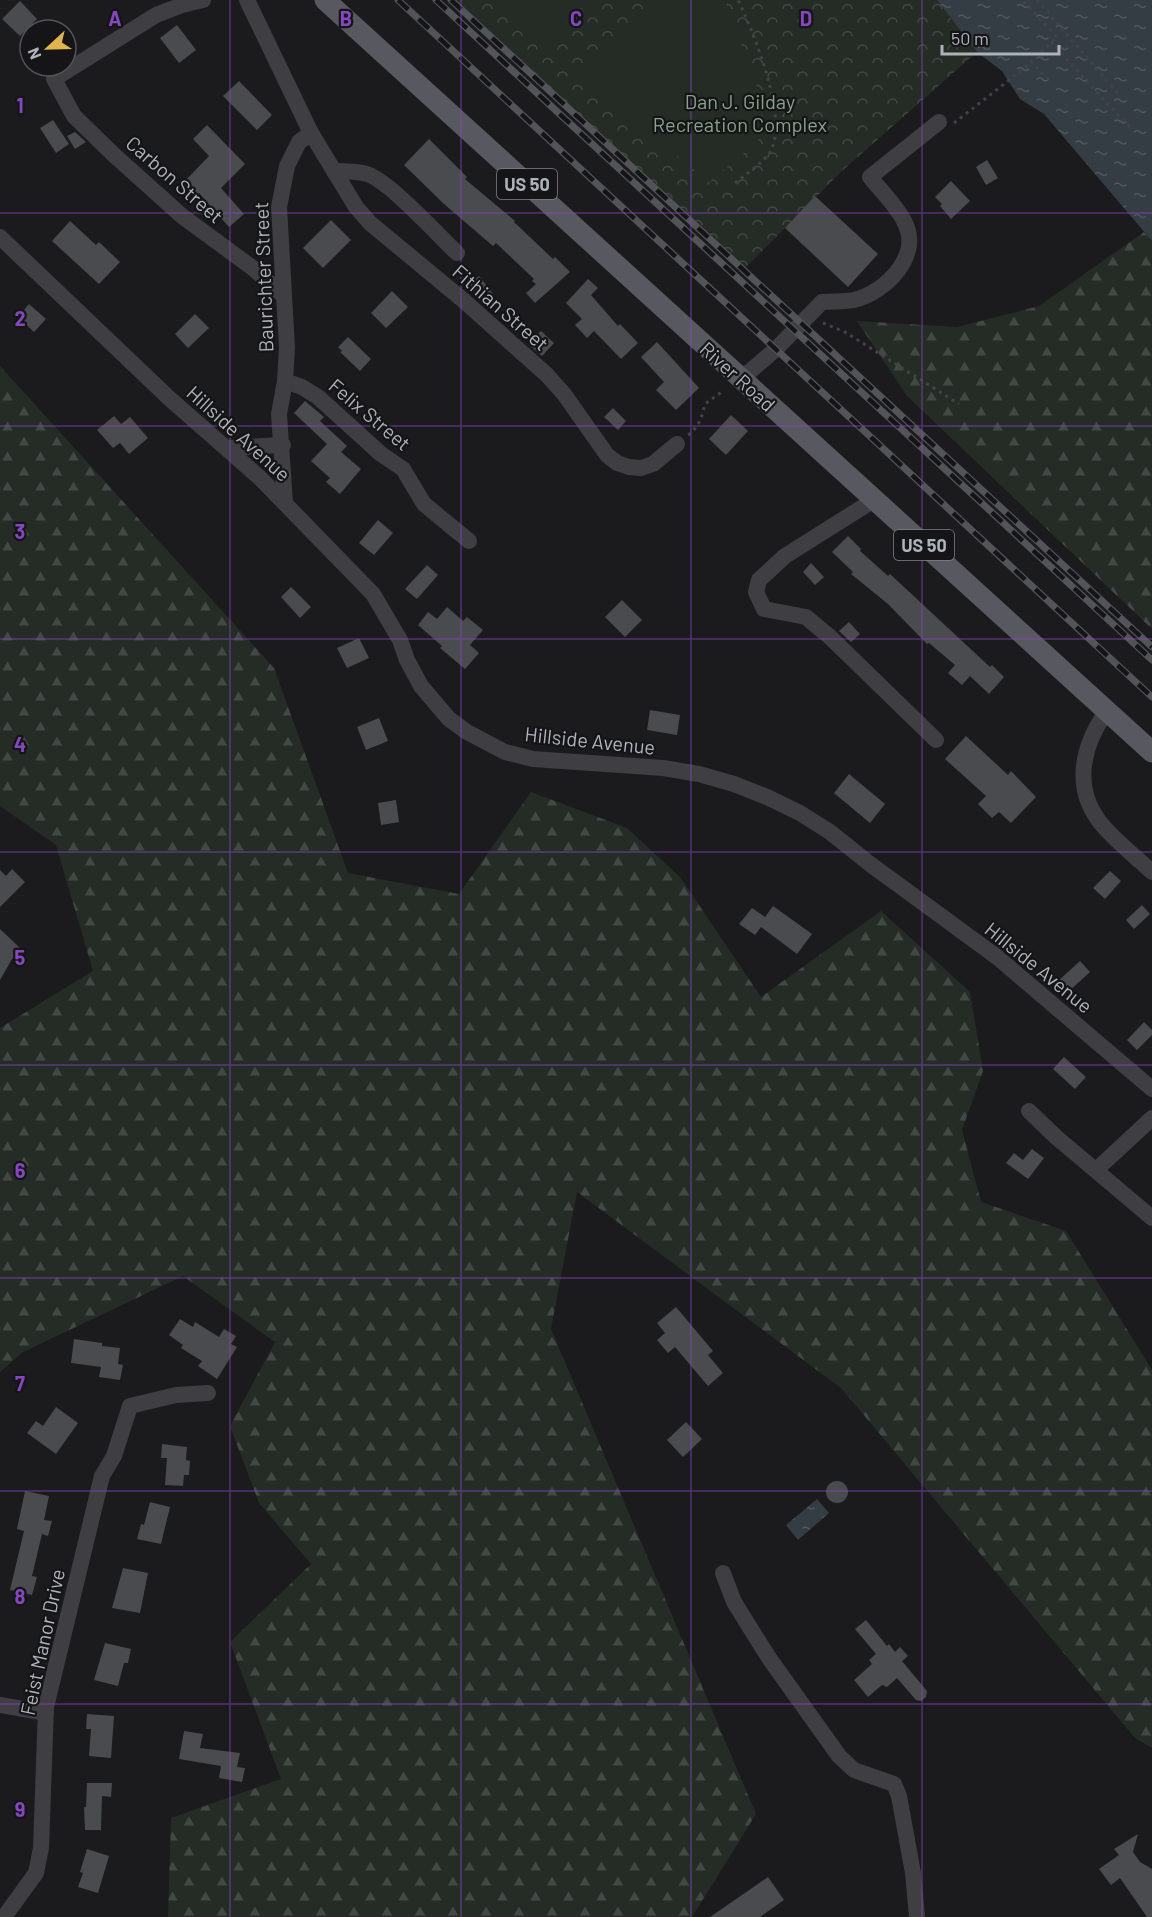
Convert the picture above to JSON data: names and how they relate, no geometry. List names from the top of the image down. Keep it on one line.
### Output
{"streets":{"main road":["US 50","River Road"],"street":["Carbon Street","Baurichter Street","Fithian Street","Felix Street","Hillside Avenue","Feist Manor Drive"]},"crossings":[["Carbon Street","Baurichter Street"],["Baurichter Street","Fithian Street"],["Baurichter Street","Felix Street"],["Baurichter Street","Hillside Avenue"]],"parks":["Dan J. Gilday Recreation Complex"],"scale_bar":"50 m","north":"left","grid":{"columns":["A","B","C","D"],"rows":["1","2","3","4","5","6","7","8","9"]}}
